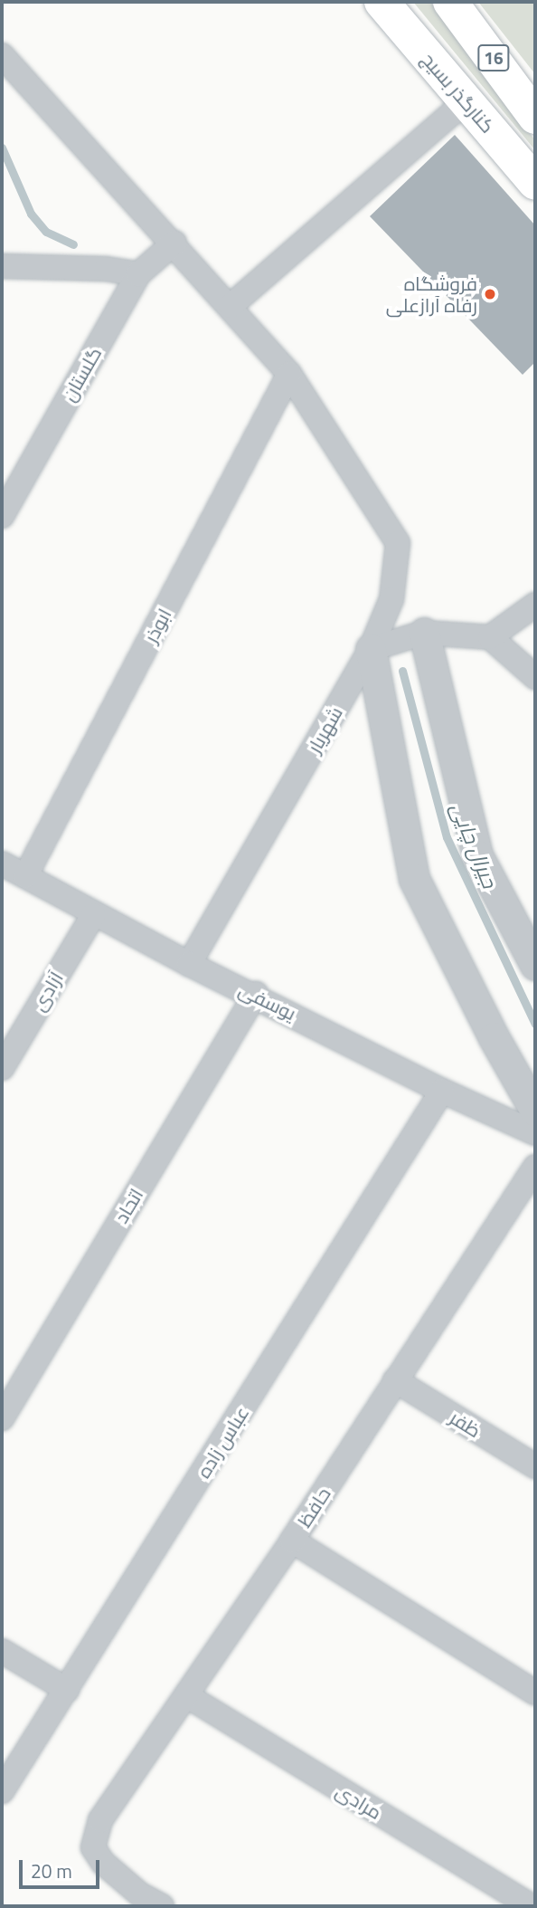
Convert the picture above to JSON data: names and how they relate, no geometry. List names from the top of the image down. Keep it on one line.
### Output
{"streets":{"main road":["16","کنارگذر بسیج"],"street":["گلستان","ابوذر","شهریار","آزادی","یوسفی","اتحاد","ظفر","عباس زاده","حافظ","مرادی"]},"crossings":[["گلستان","شهریار"],["ابوذر","شهریار"],["ابوذر","یوسفی"],["شهریار","یوسفی"],["آزادی","یوسفی"],["یوسفی","اتحاد"],["یوسفی","عباس زاده"],["ظفر","حافظ"],["حافظ","مرادی"]],"water":["جیرال چایی"],"places":["فروشگاه رفاه آرازعلی"],"scale_bar":"20 m"}
